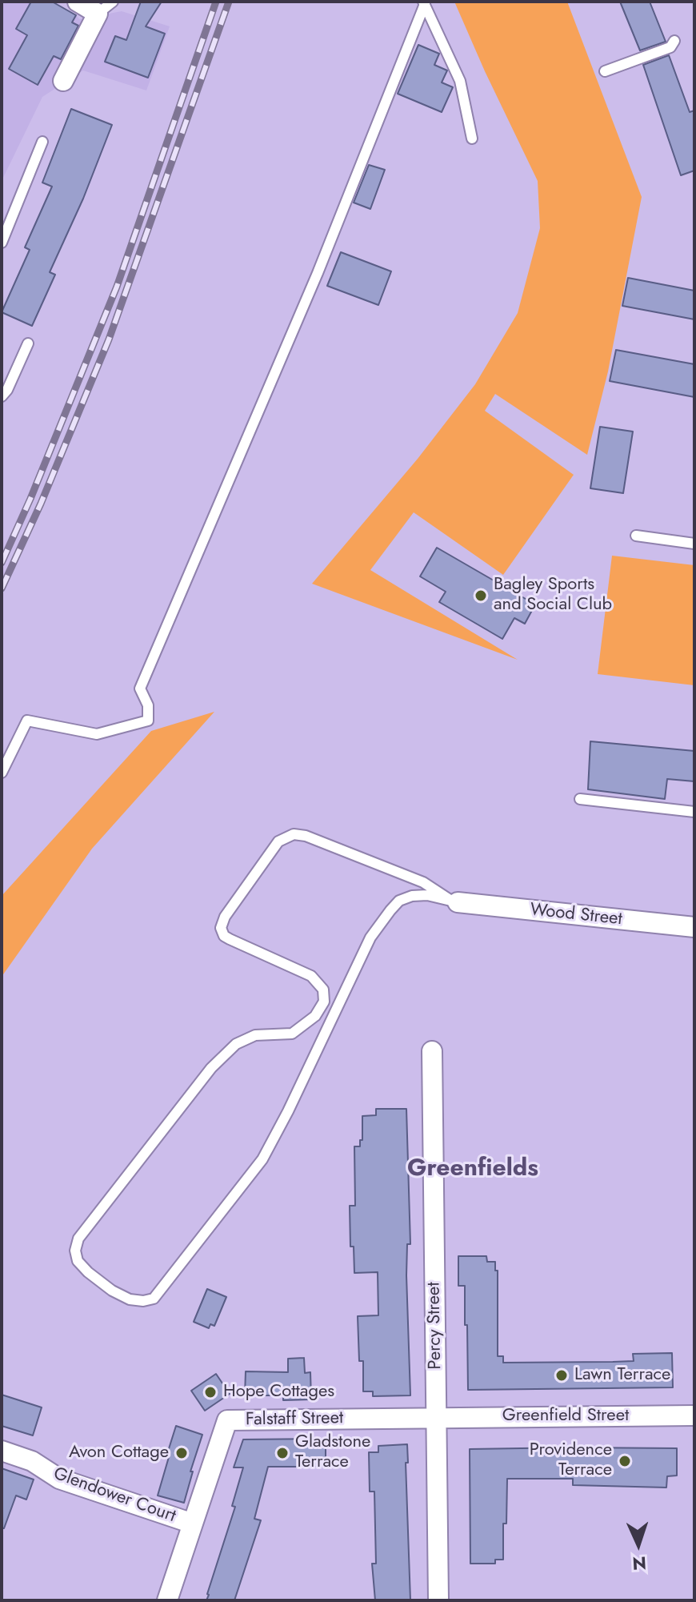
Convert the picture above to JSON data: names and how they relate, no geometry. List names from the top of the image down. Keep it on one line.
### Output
{"streets":{"street":["Wood Street","Percy Street","Greenfield Street","Falstaff Street","Glendower Court"]},"crossings":[["Percy Street","Greenfield Street"],["Percy Street","Falstaff Street"],["Greenfield Street","Falstaff Street"],["Falstaff Street","Glendower Court"]],"districts":["Greenfields"],"places":["Bagley Sports and Social Club","Lawn Terrace","Hope Cottages","Avon Cottage","Gladstone Terrace","Providence Terrace"],"north":"bottom"}
